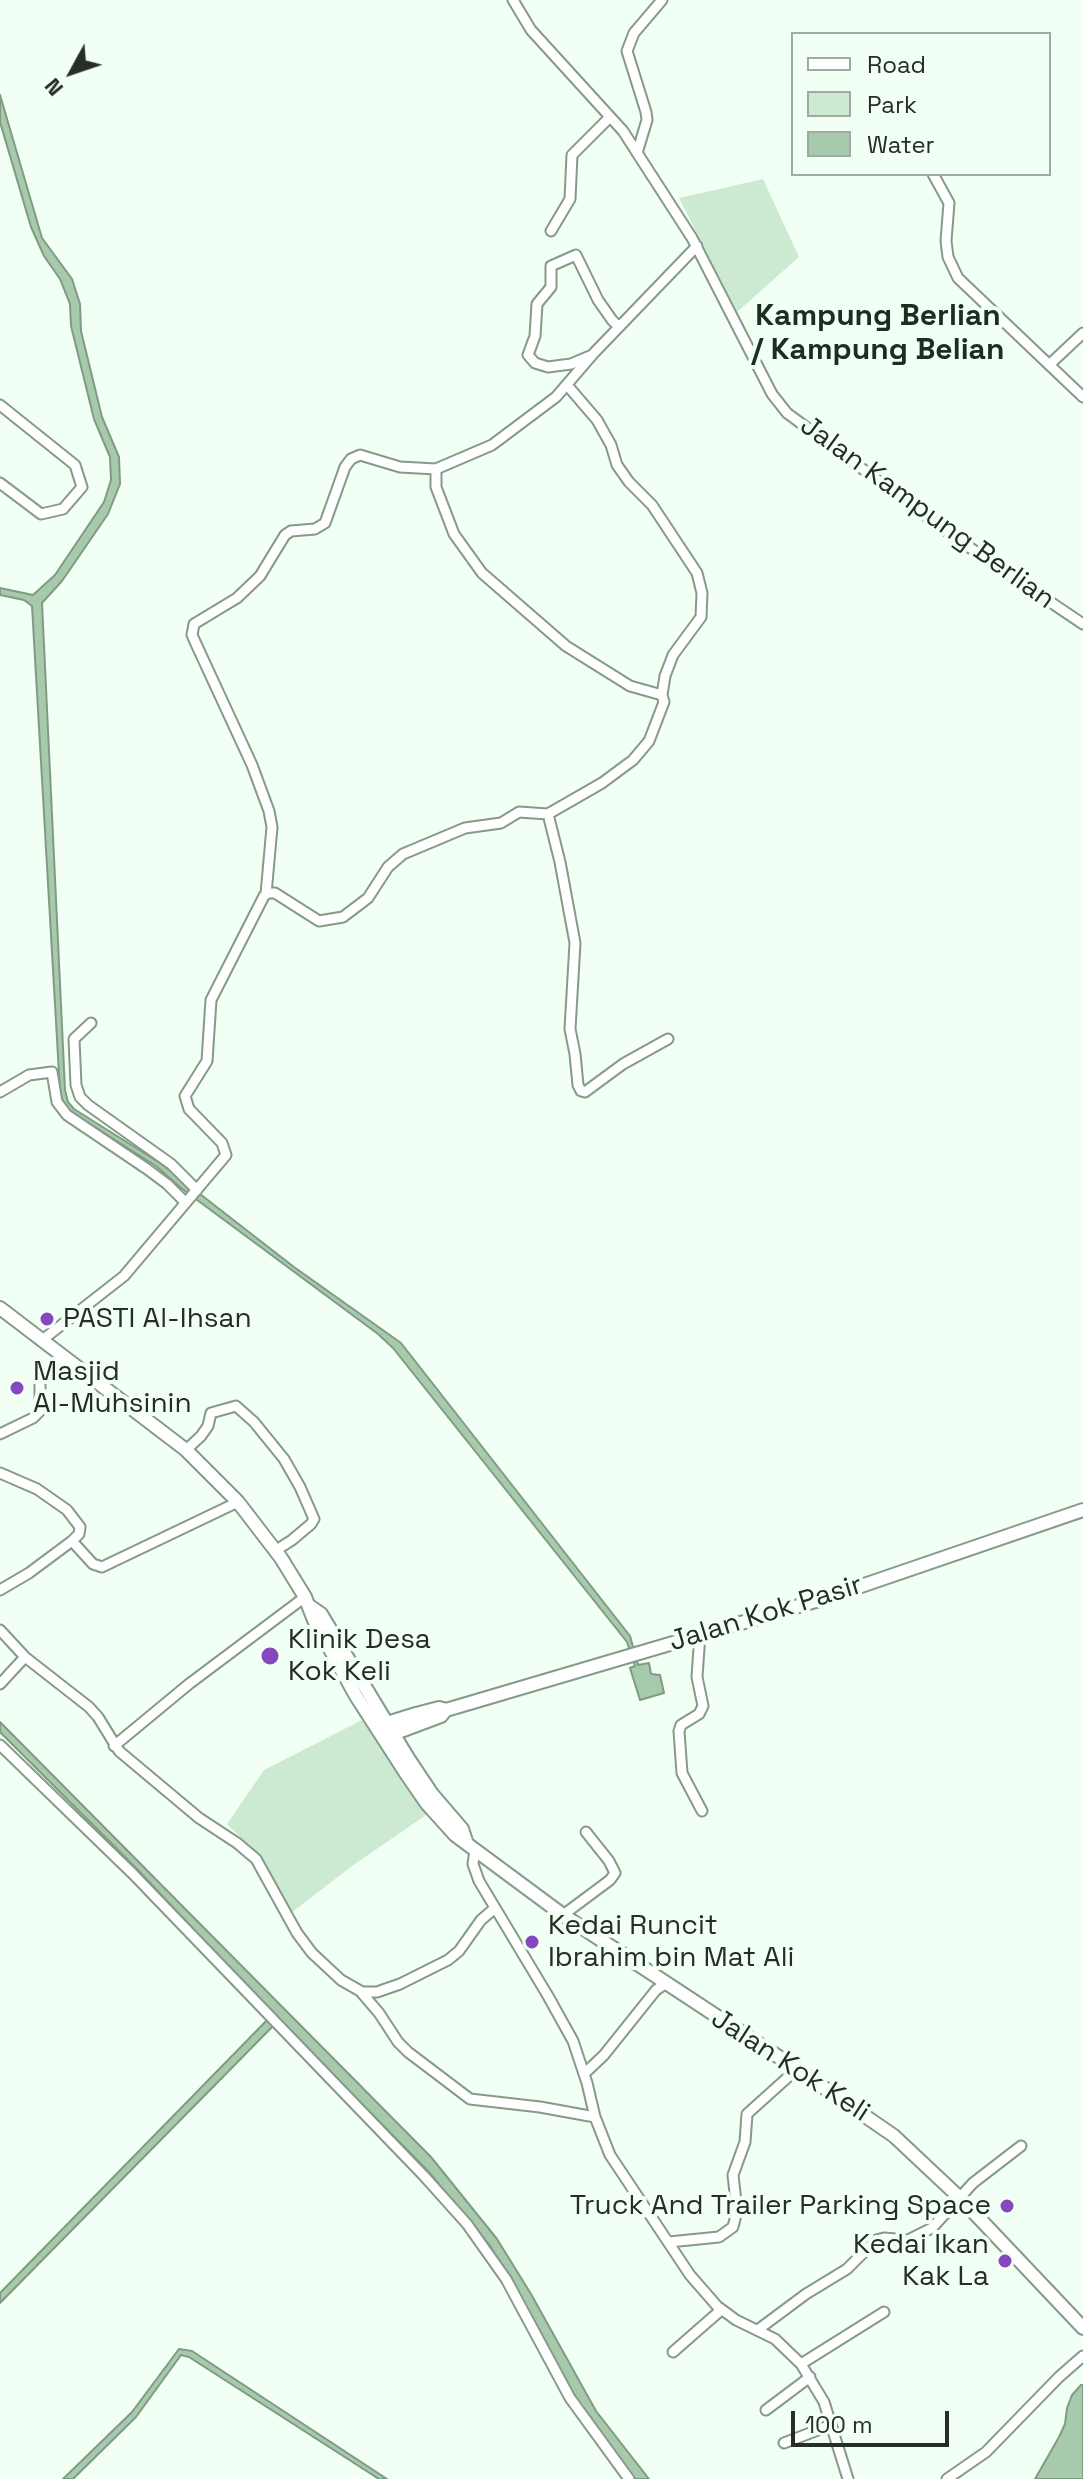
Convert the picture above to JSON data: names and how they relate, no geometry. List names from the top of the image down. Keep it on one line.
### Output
{"streets":{"street":["Jalan Kampung Berlian","Jalan Kok Pasir","Jalan Kok Keli"]},"crossings":[["Jalan Kok Pasir","Jalan Kok Keli"]],"districts":["Kampung Berlian / Kampung Belian"],"places":["PASTI Al-Ihsan","Masjid Al-Muhsinin","Klinik Desa Kok Keli","Kedai Runcit Ibrahim bin Mat Ali","Truck And Trailer Parking Space","Kedai Ikan Kak La"],"legend":["Road","Park","Water"],"scale_bar":"100 m","north":"bottom left"}
